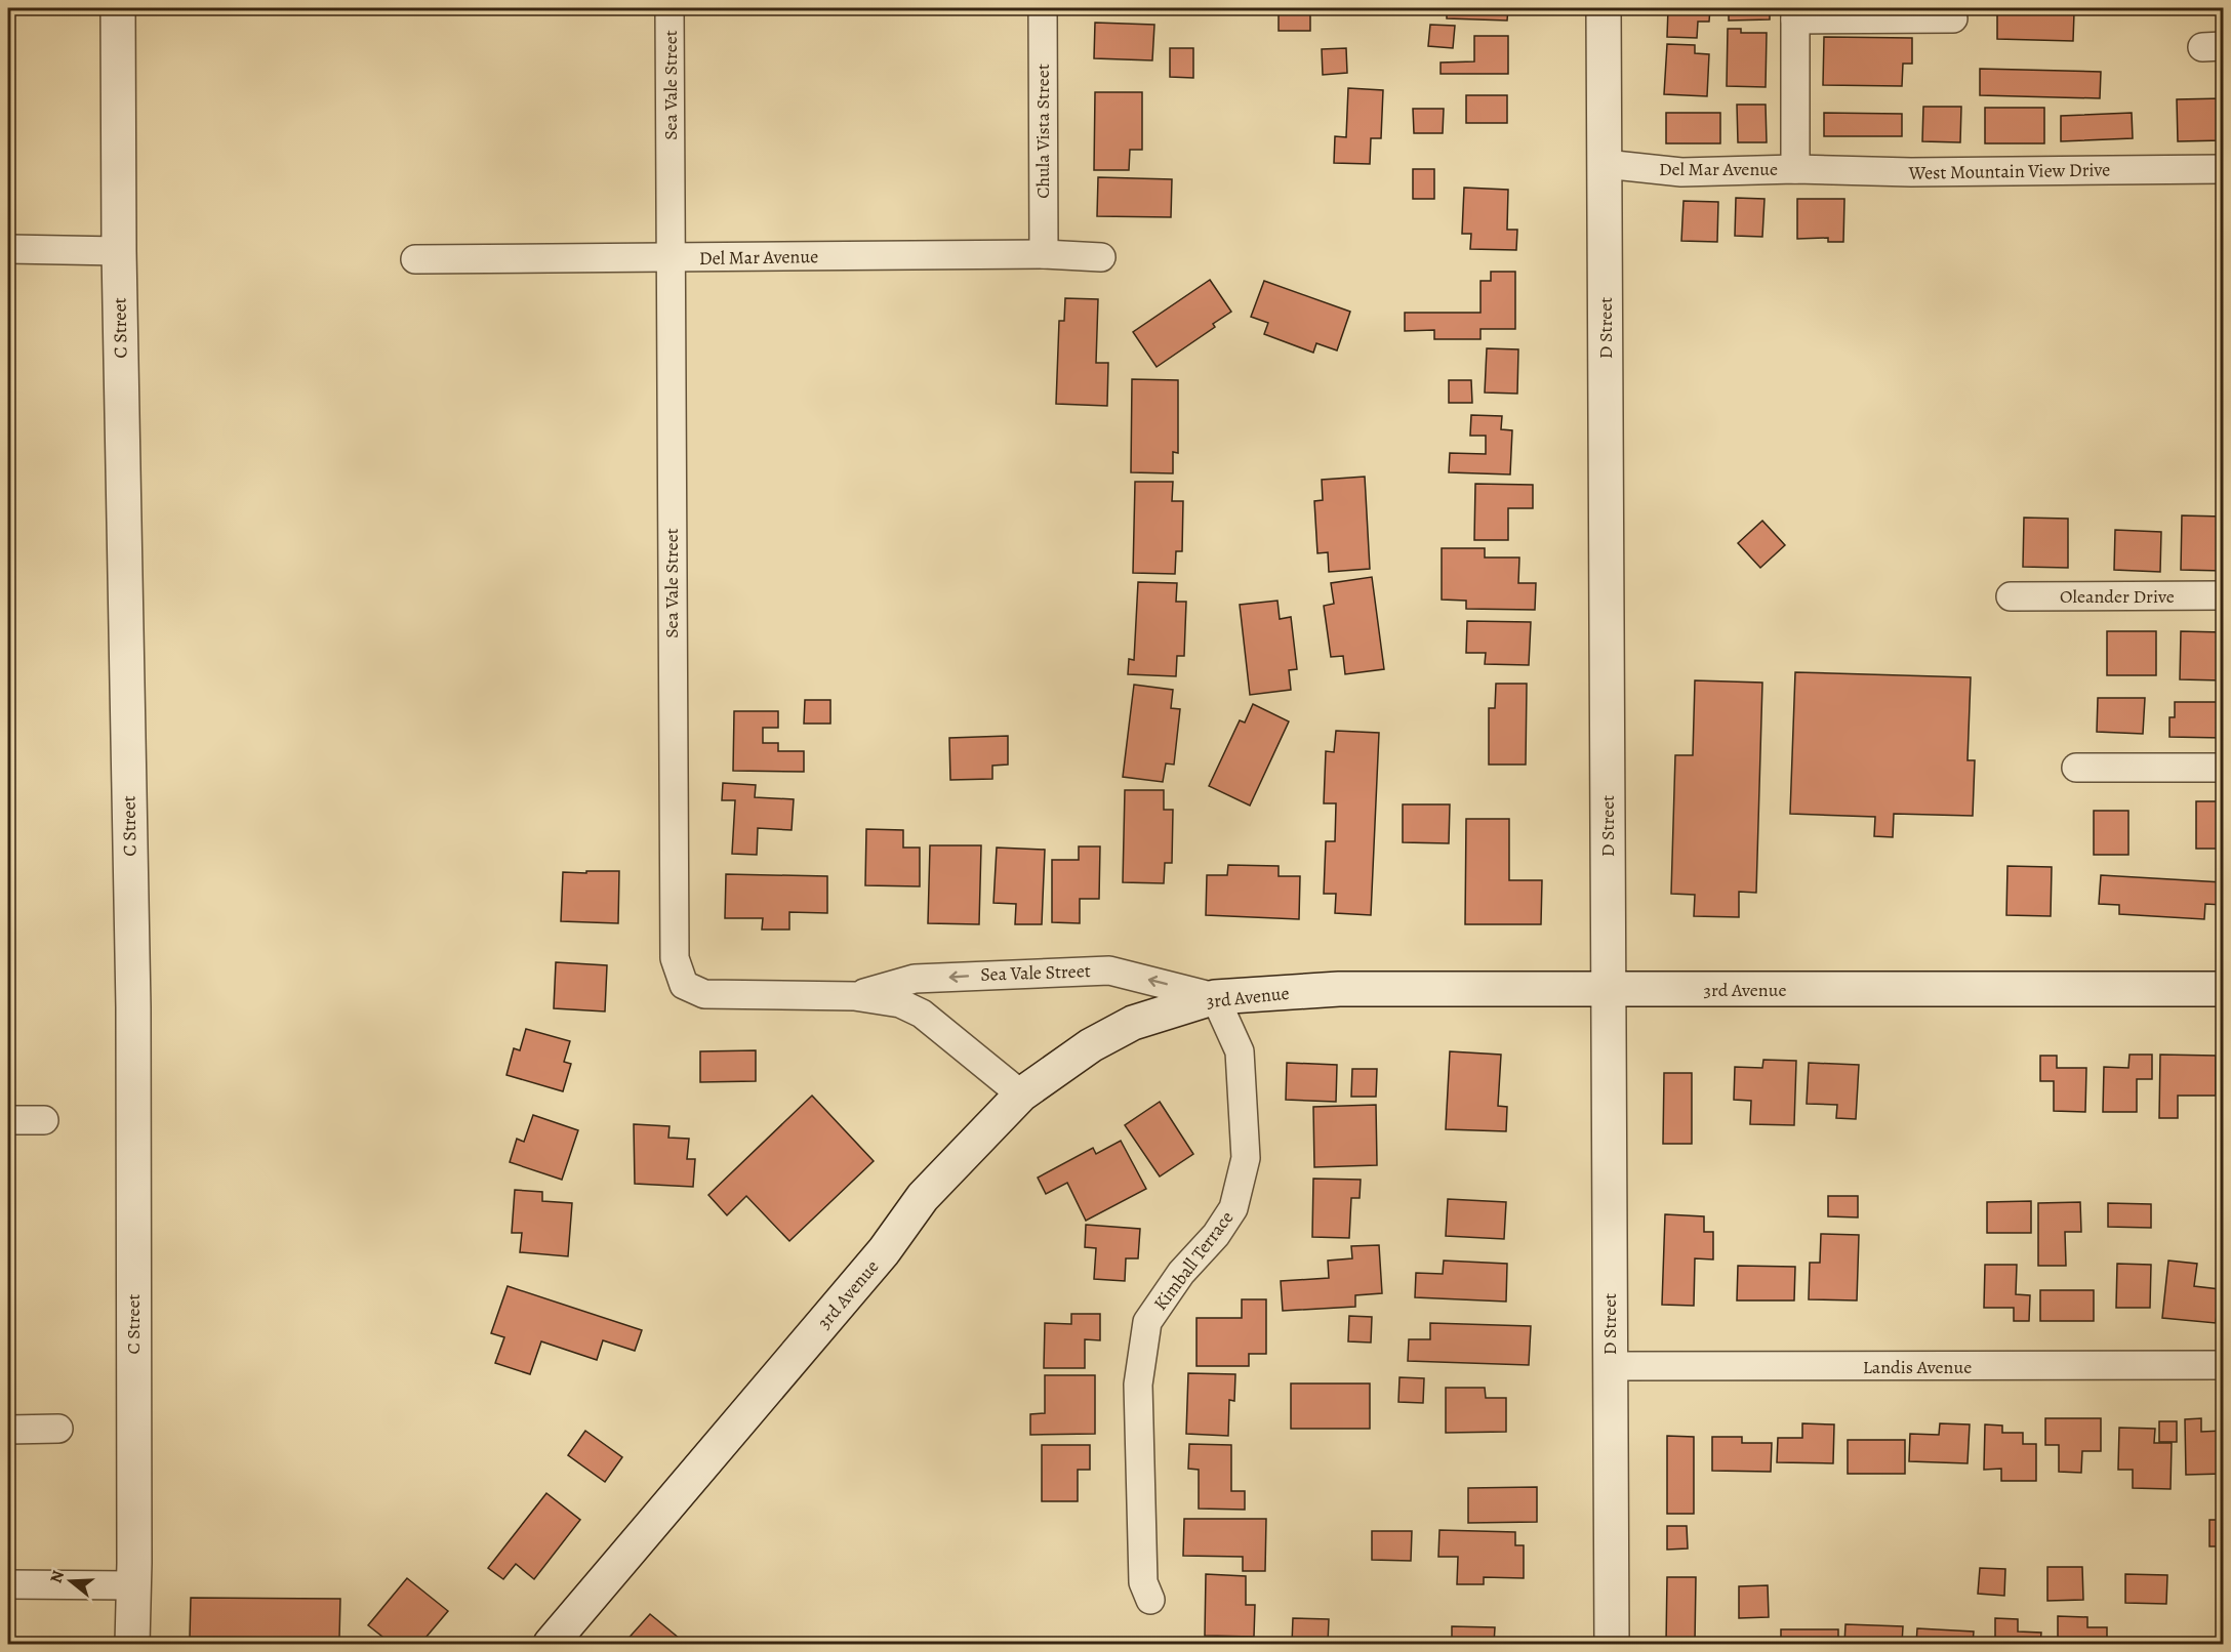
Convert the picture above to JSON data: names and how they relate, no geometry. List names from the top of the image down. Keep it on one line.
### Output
{"streets":{"street":["Sea Vale Street","Chula Vista Street","Del Mar Avenue","West Mountain View Drive","C Street","D Street","Oleander Drive","3rd Avenue","Kimball Terrace","Landis Avenue"]},"crossings":[["Sea Vale Street","Del Mar Avenue"],["Sea Vale Street","3rd Avenue"],["Sea Vale Street","Kimball Terrace"],["Chula Vista Street","Del Mar Avenue"],["Del Mar Avenue","West Mountain View Drive"],["Del Mar Avenue","D Street"],["D Street","3rd Avenue"],["D Street","Landis Avenue"],["3rd Avenue","Kimball Terrace"]],"north":"left"}
